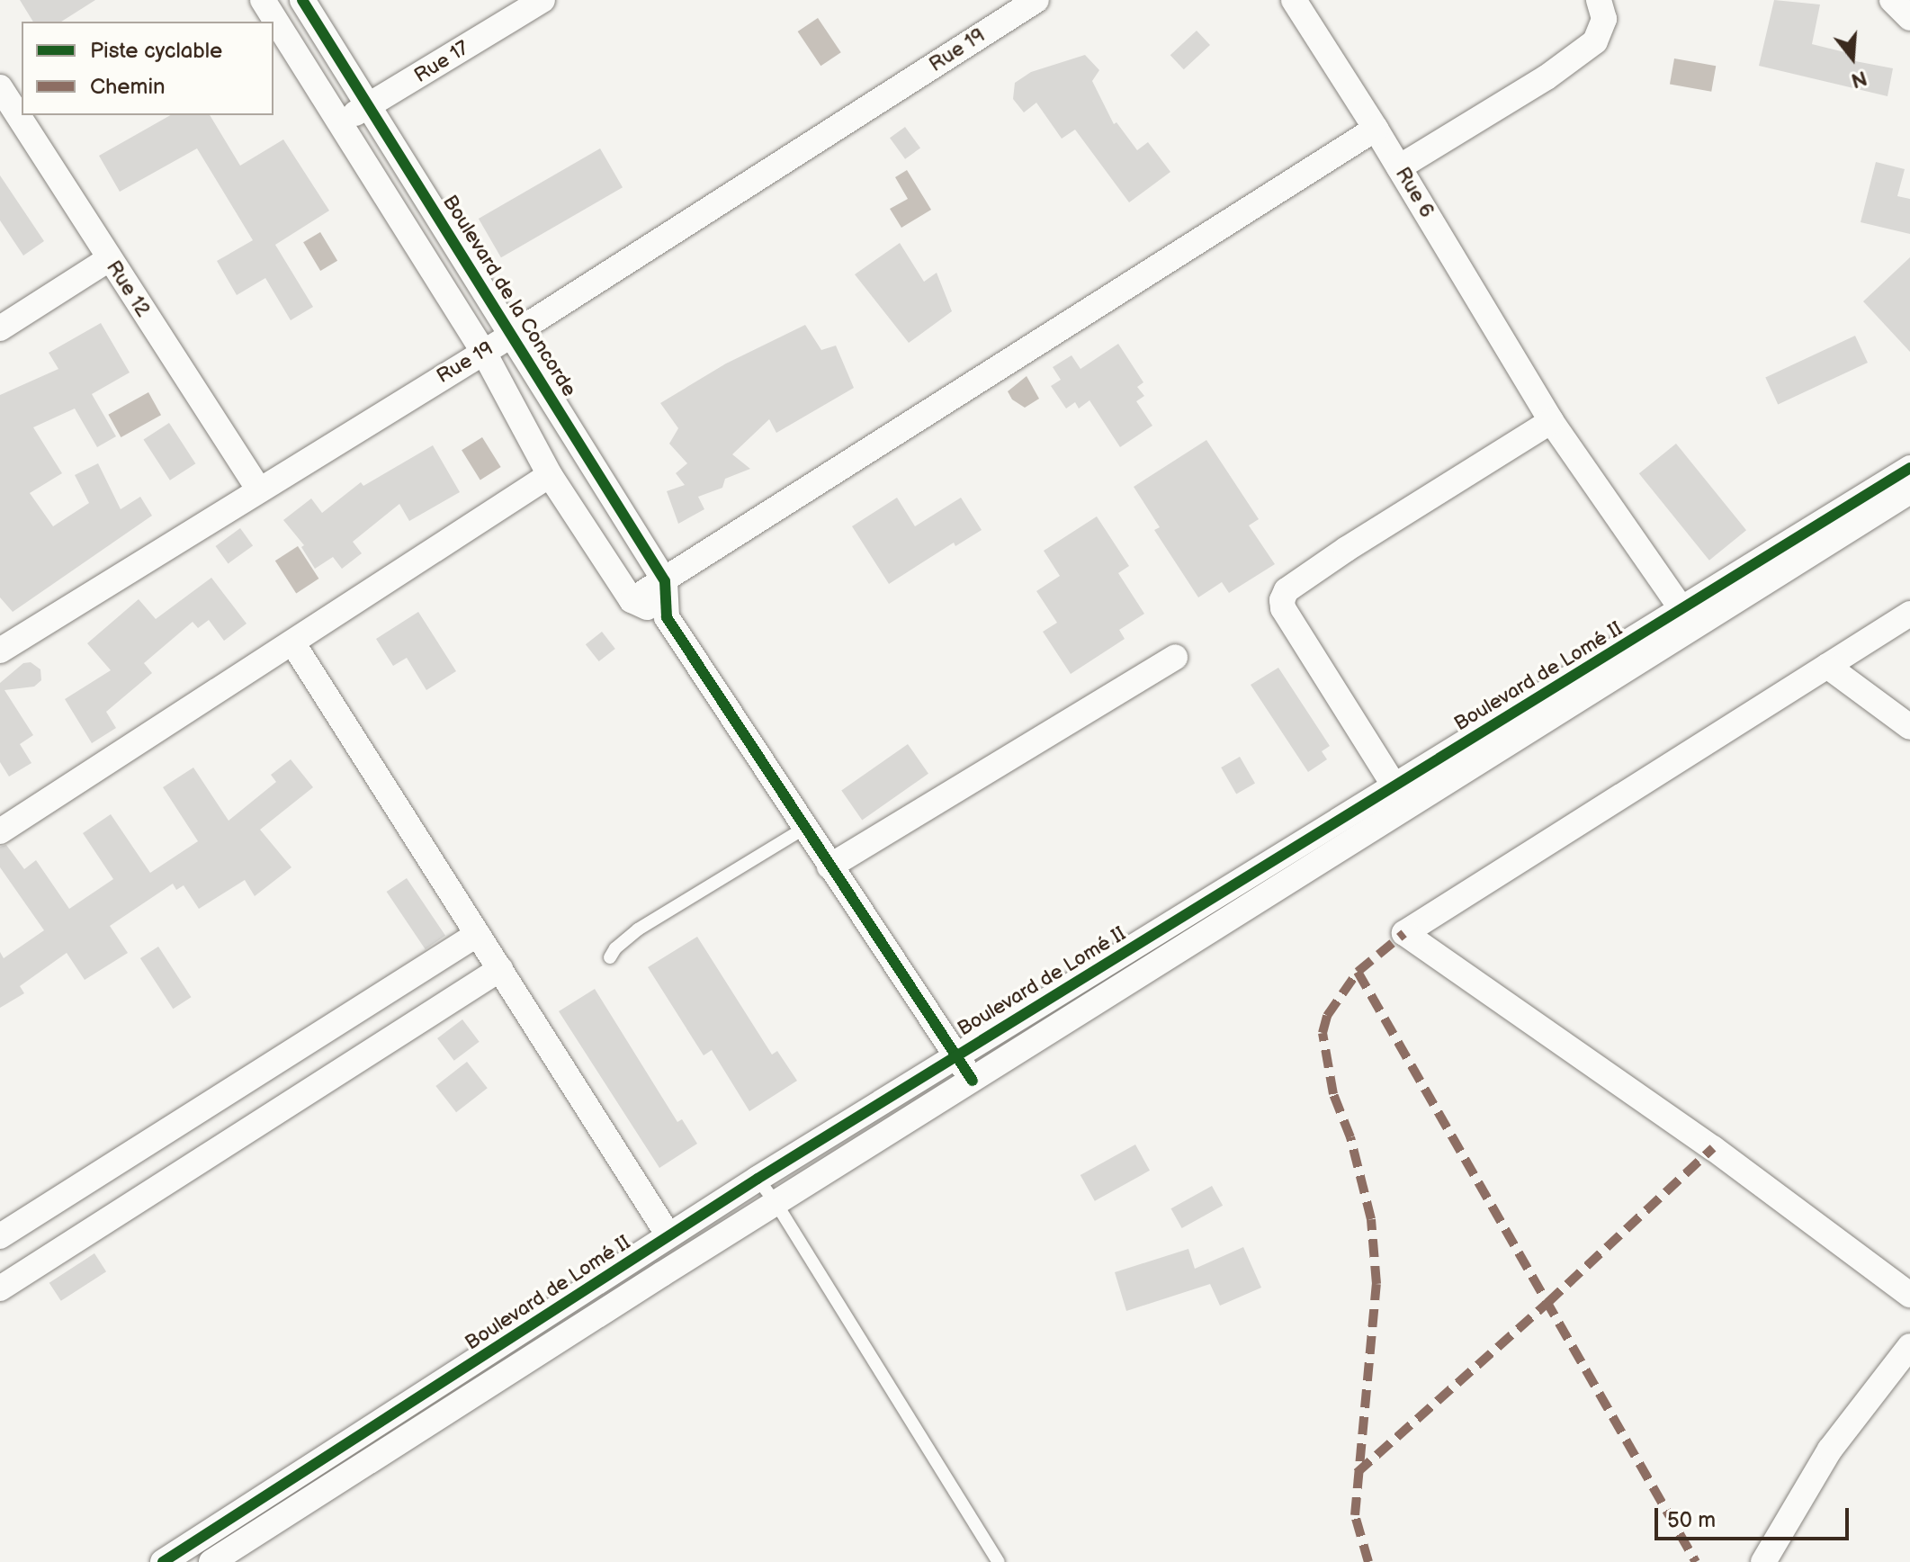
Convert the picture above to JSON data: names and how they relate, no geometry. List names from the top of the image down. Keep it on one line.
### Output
{"streets":{"street":["Rue 19","Rue 17","Rue 6","Rue 12","Boulevard de la Concorde","Boulevard de Lomé II"]},"crossings":[["Rue 19","Rue 12"],["Rue 19","Boulevard de la Concorde"],["Rue 17","Boulevard de la Concorde"],["Rue 6","Boulevard de Lomé II"]],"legend":["Piste cyclable","Chemin"],"scale_bar":"50 m","north":"bottom"}
